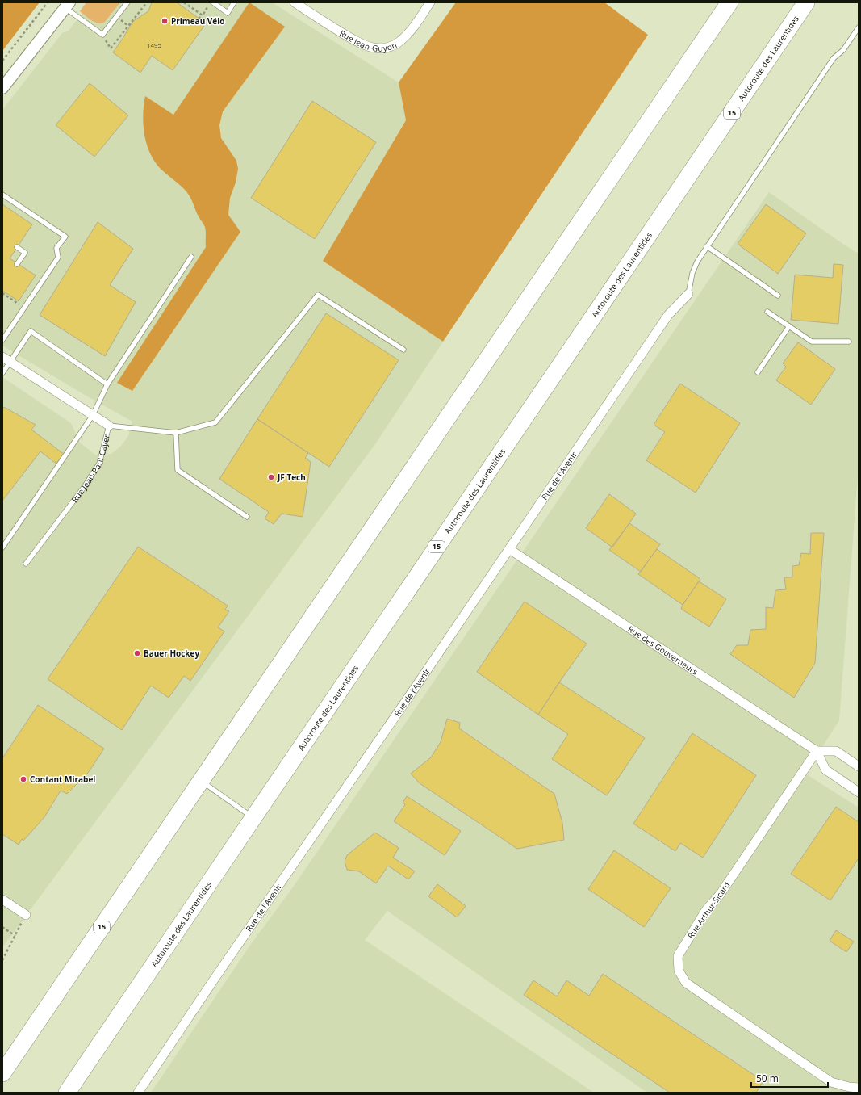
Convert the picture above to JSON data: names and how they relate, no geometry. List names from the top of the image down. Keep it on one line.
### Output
{"streets":{"highway":["Autoroute des Laurentides","15"],"street":["Rue Jean-Guyon","Rue Jean-Paul-Cayer","Rue de l'Avenir","Rue des Gouverneurs","Rue Arthur-Sicard"]},"crossings":[["Rue de l'Avenir","Rue des Gouverneurs"],["Rue des Gouverneurs","Rue Arthur-Sicard"]],"places":["Primeau Vélo","JF Tech","Bauer Hockey","Contant Mirabel"],"house_numbers":["1495"],"scale_bar":"50 m"}
